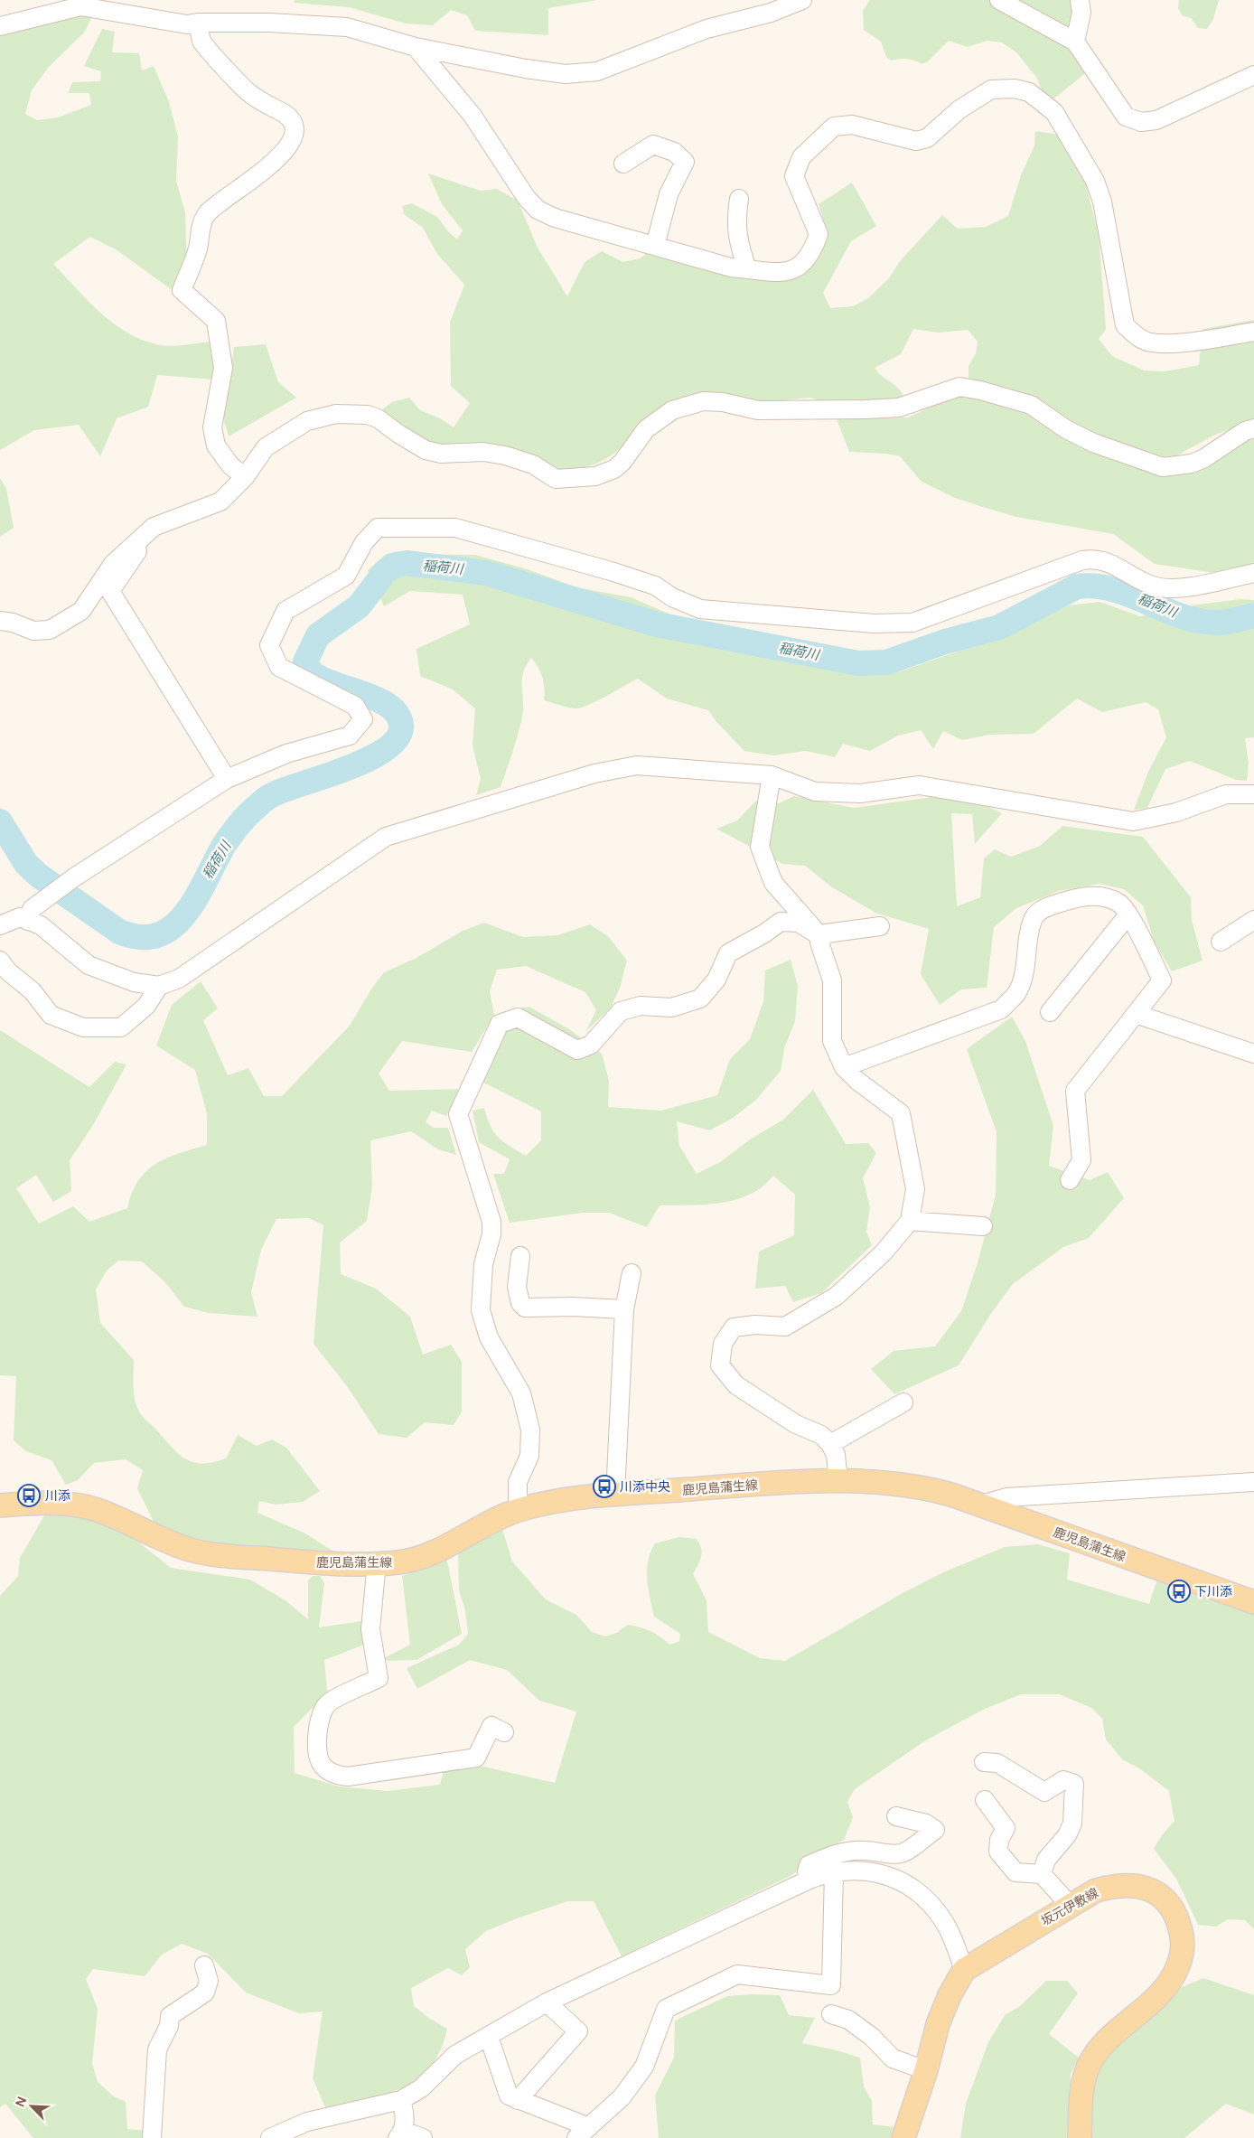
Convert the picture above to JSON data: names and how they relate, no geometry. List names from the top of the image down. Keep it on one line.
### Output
{"streets":{"main road":["鹿児島蒲生線","坂元伊敷線"]},"water":["稲荷川"],"places":{"bus stop":["川添中央","川添","下川添"]},"north":"top left"}
